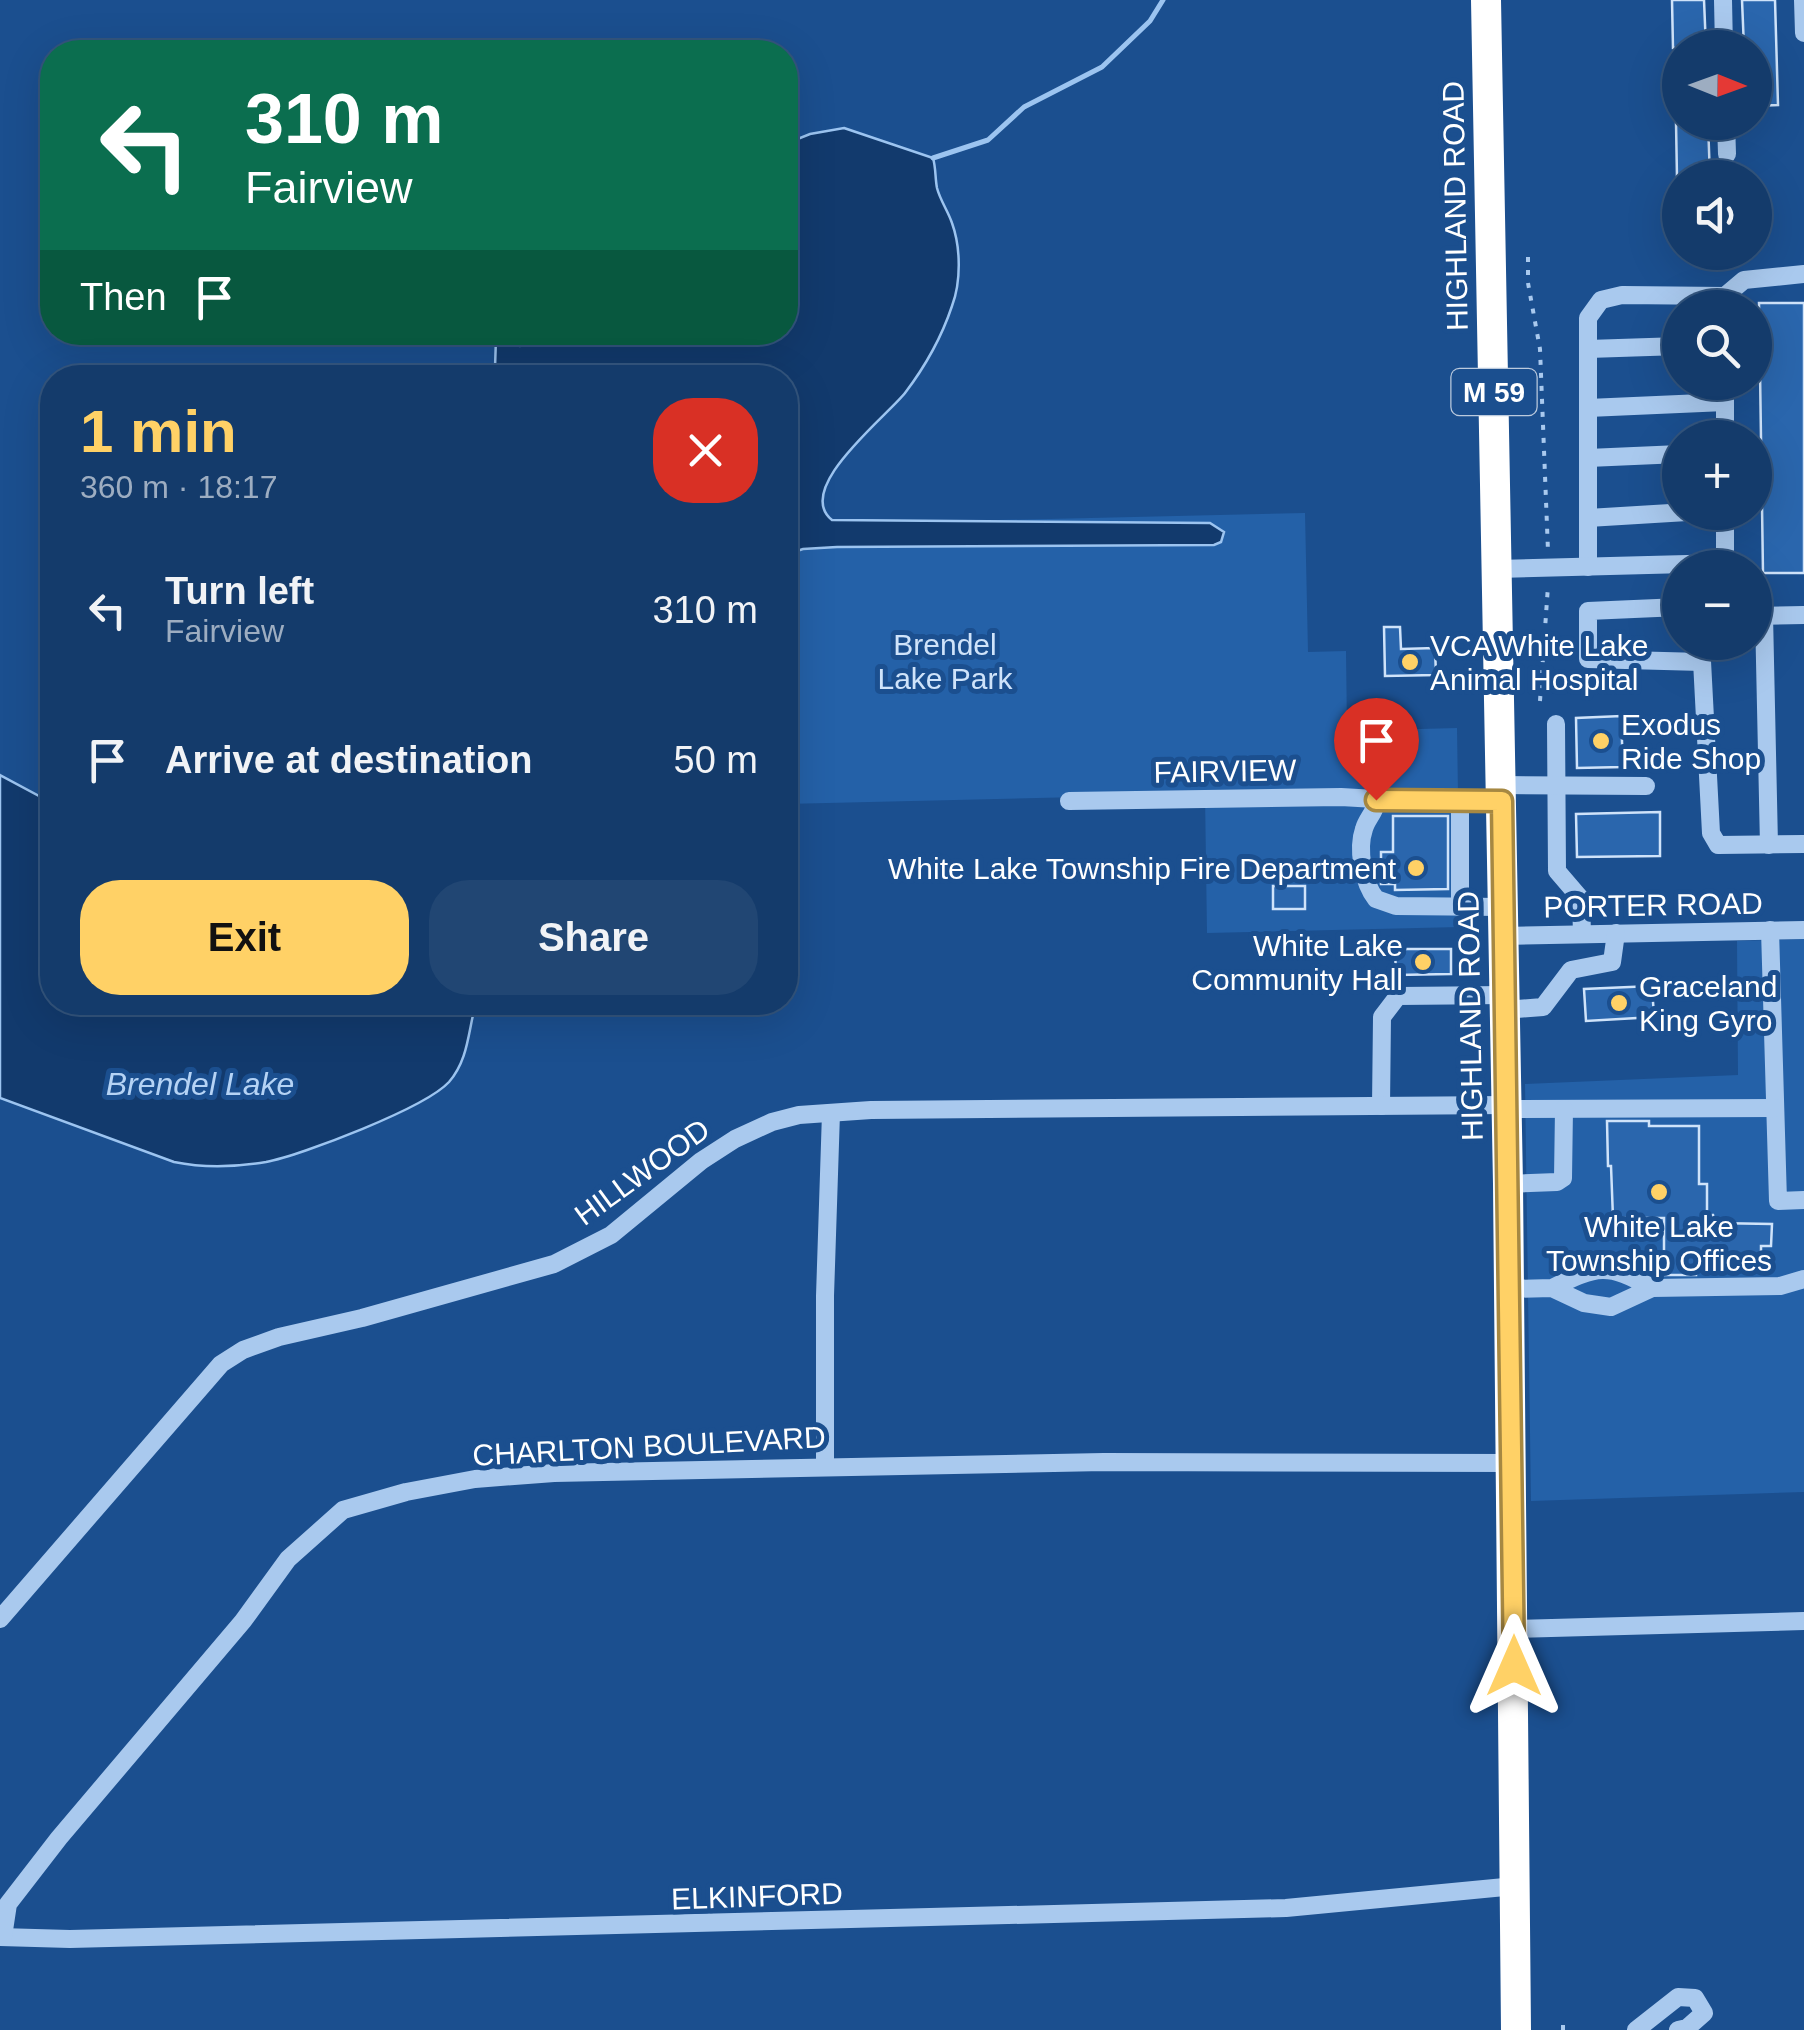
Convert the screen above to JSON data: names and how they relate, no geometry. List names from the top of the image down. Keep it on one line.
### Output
{"streets":{"highway":["HIGHLAND ROAD","M 59"],"street":["FAIRVIEW","PORTER ROAD","HILLWOOD","CHARLTON BOULEVARD","ELKINFORD"]},"crossings":[["HIGHLAND ROAD","FAIRVIEW"],["HIGHLAND ROAD","PORTER ROAD"],["HIGHLAND ROAD","HILLWOOD"],["HIGHLAND ROAD","CHARLTON BOULEVARD"],["HIGHLAND ROAD","ELKINFORD"],["FAIRVIEW","PORTER ROAD"],["CHARLTON BOULEVARD","ELKINFORD"]],"water":["Brendel Lake"],"parks":["Brendel Lake Park"],"places":["VCA White Lake Animal Hospital","Exodus Ride Shop","White Lake Township Fire Department","White Lake Community Hall","Graceland King Gyro","White Lake Township Offices"],"north":"right","page":{"map_buttons":["+","−"],"turn":["310 m","Fairview"],"then":"Then","heading":["1 min","360 m · 18:17"],"list":[{"name":"Turn left","note":"Fairview","value":"310 m"},{"name":"Arrive at destination","value":"50 m"}],"buttons":["Exit","Share"]}}
